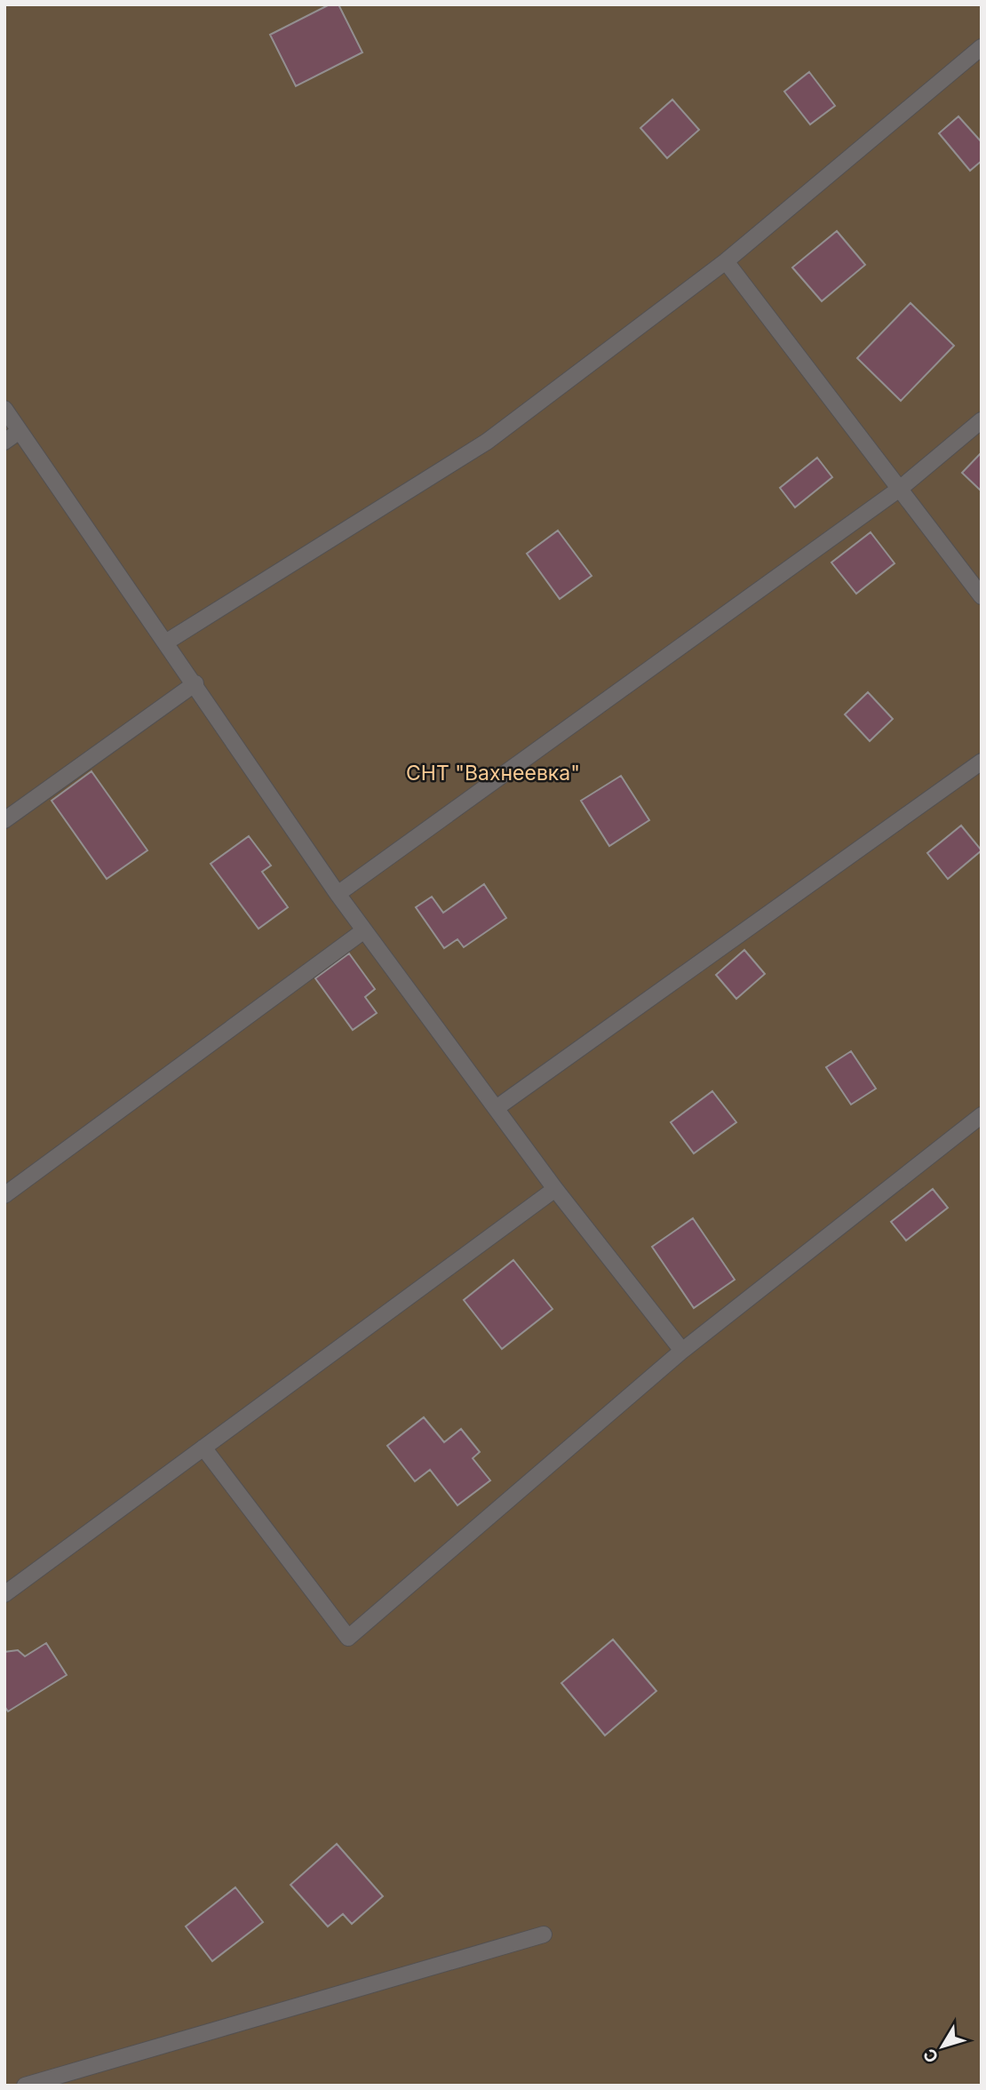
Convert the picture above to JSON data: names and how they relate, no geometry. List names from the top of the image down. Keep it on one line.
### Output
{"parks":["СНТ \"Вахнеевка\""],"north":"bottom left"}
